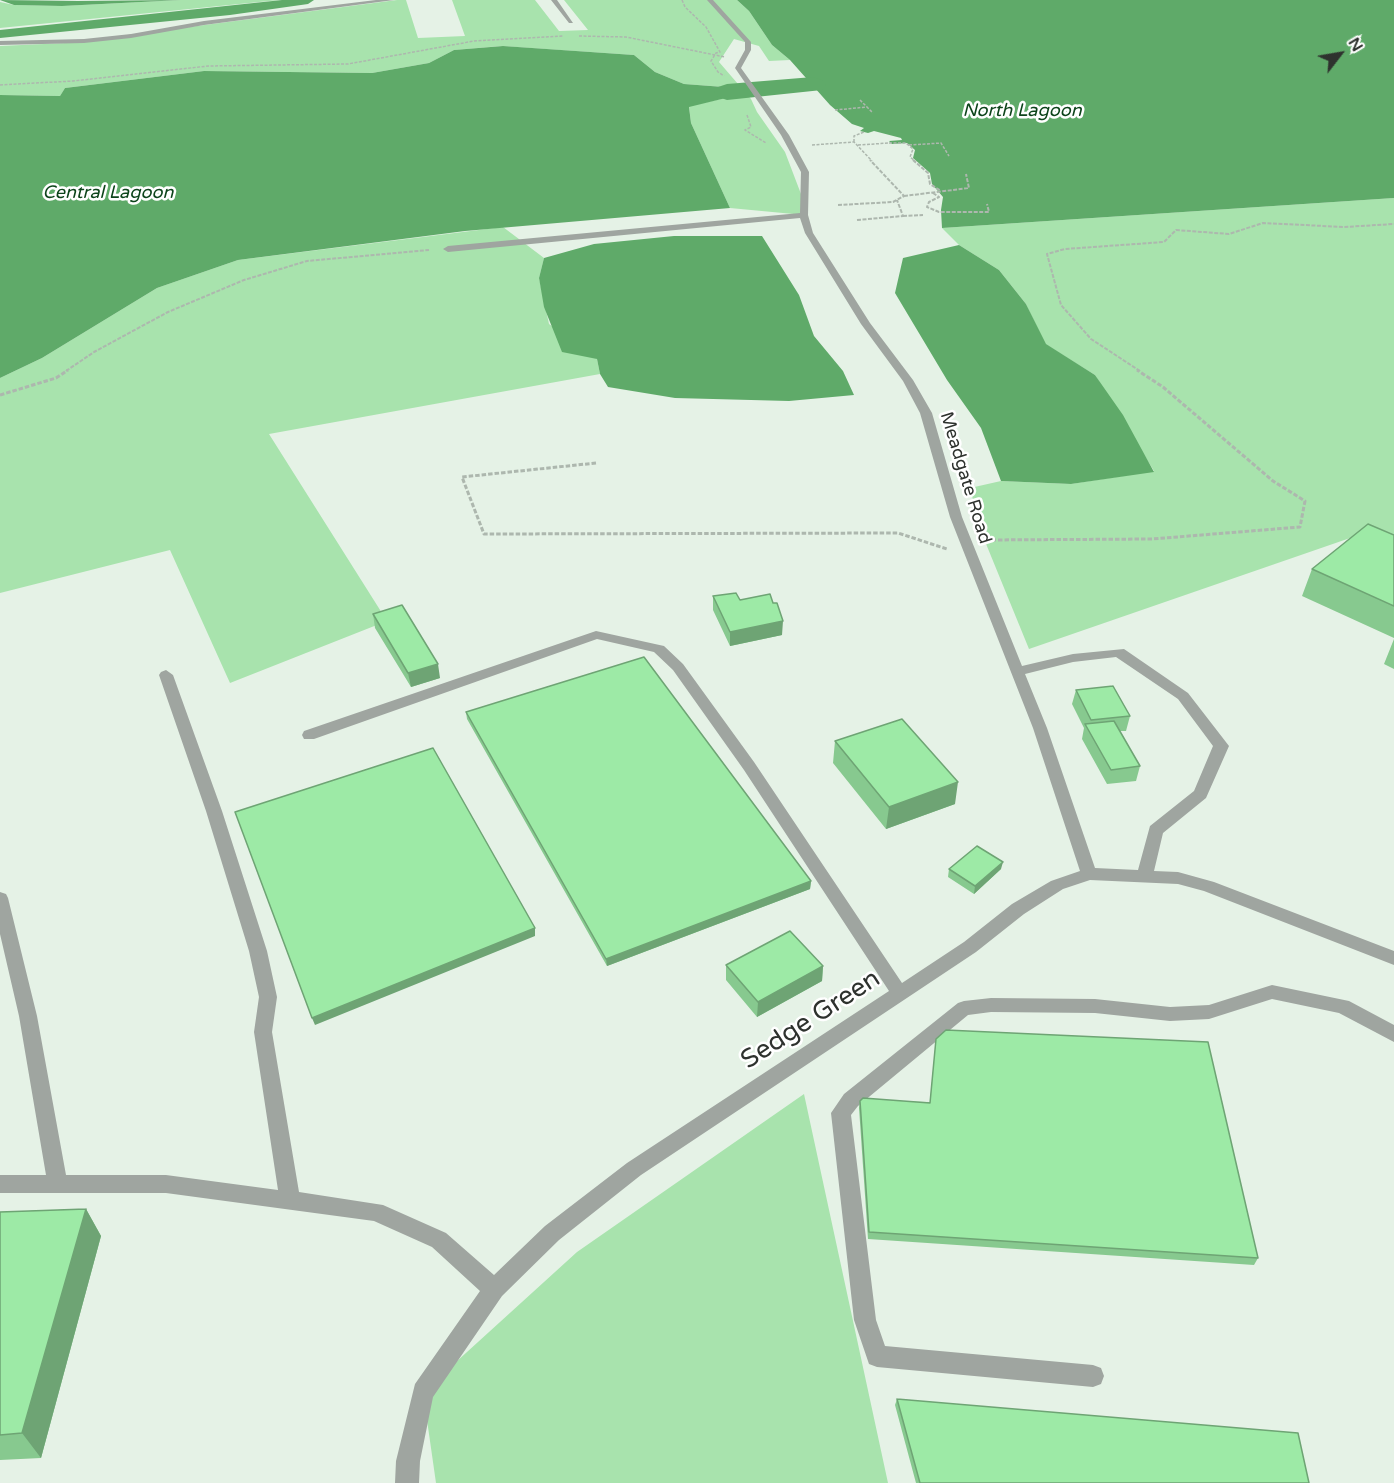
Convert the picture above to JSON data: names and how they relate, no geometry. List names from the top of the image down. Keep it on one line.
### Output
{"streets":{"street":["Meadgate Road","Sedge Green"]},"crossings":[["Meadgate Road","Sedge Green"]],"water":["North Lagoon","Central Lagoon"],"north":"top right"}
